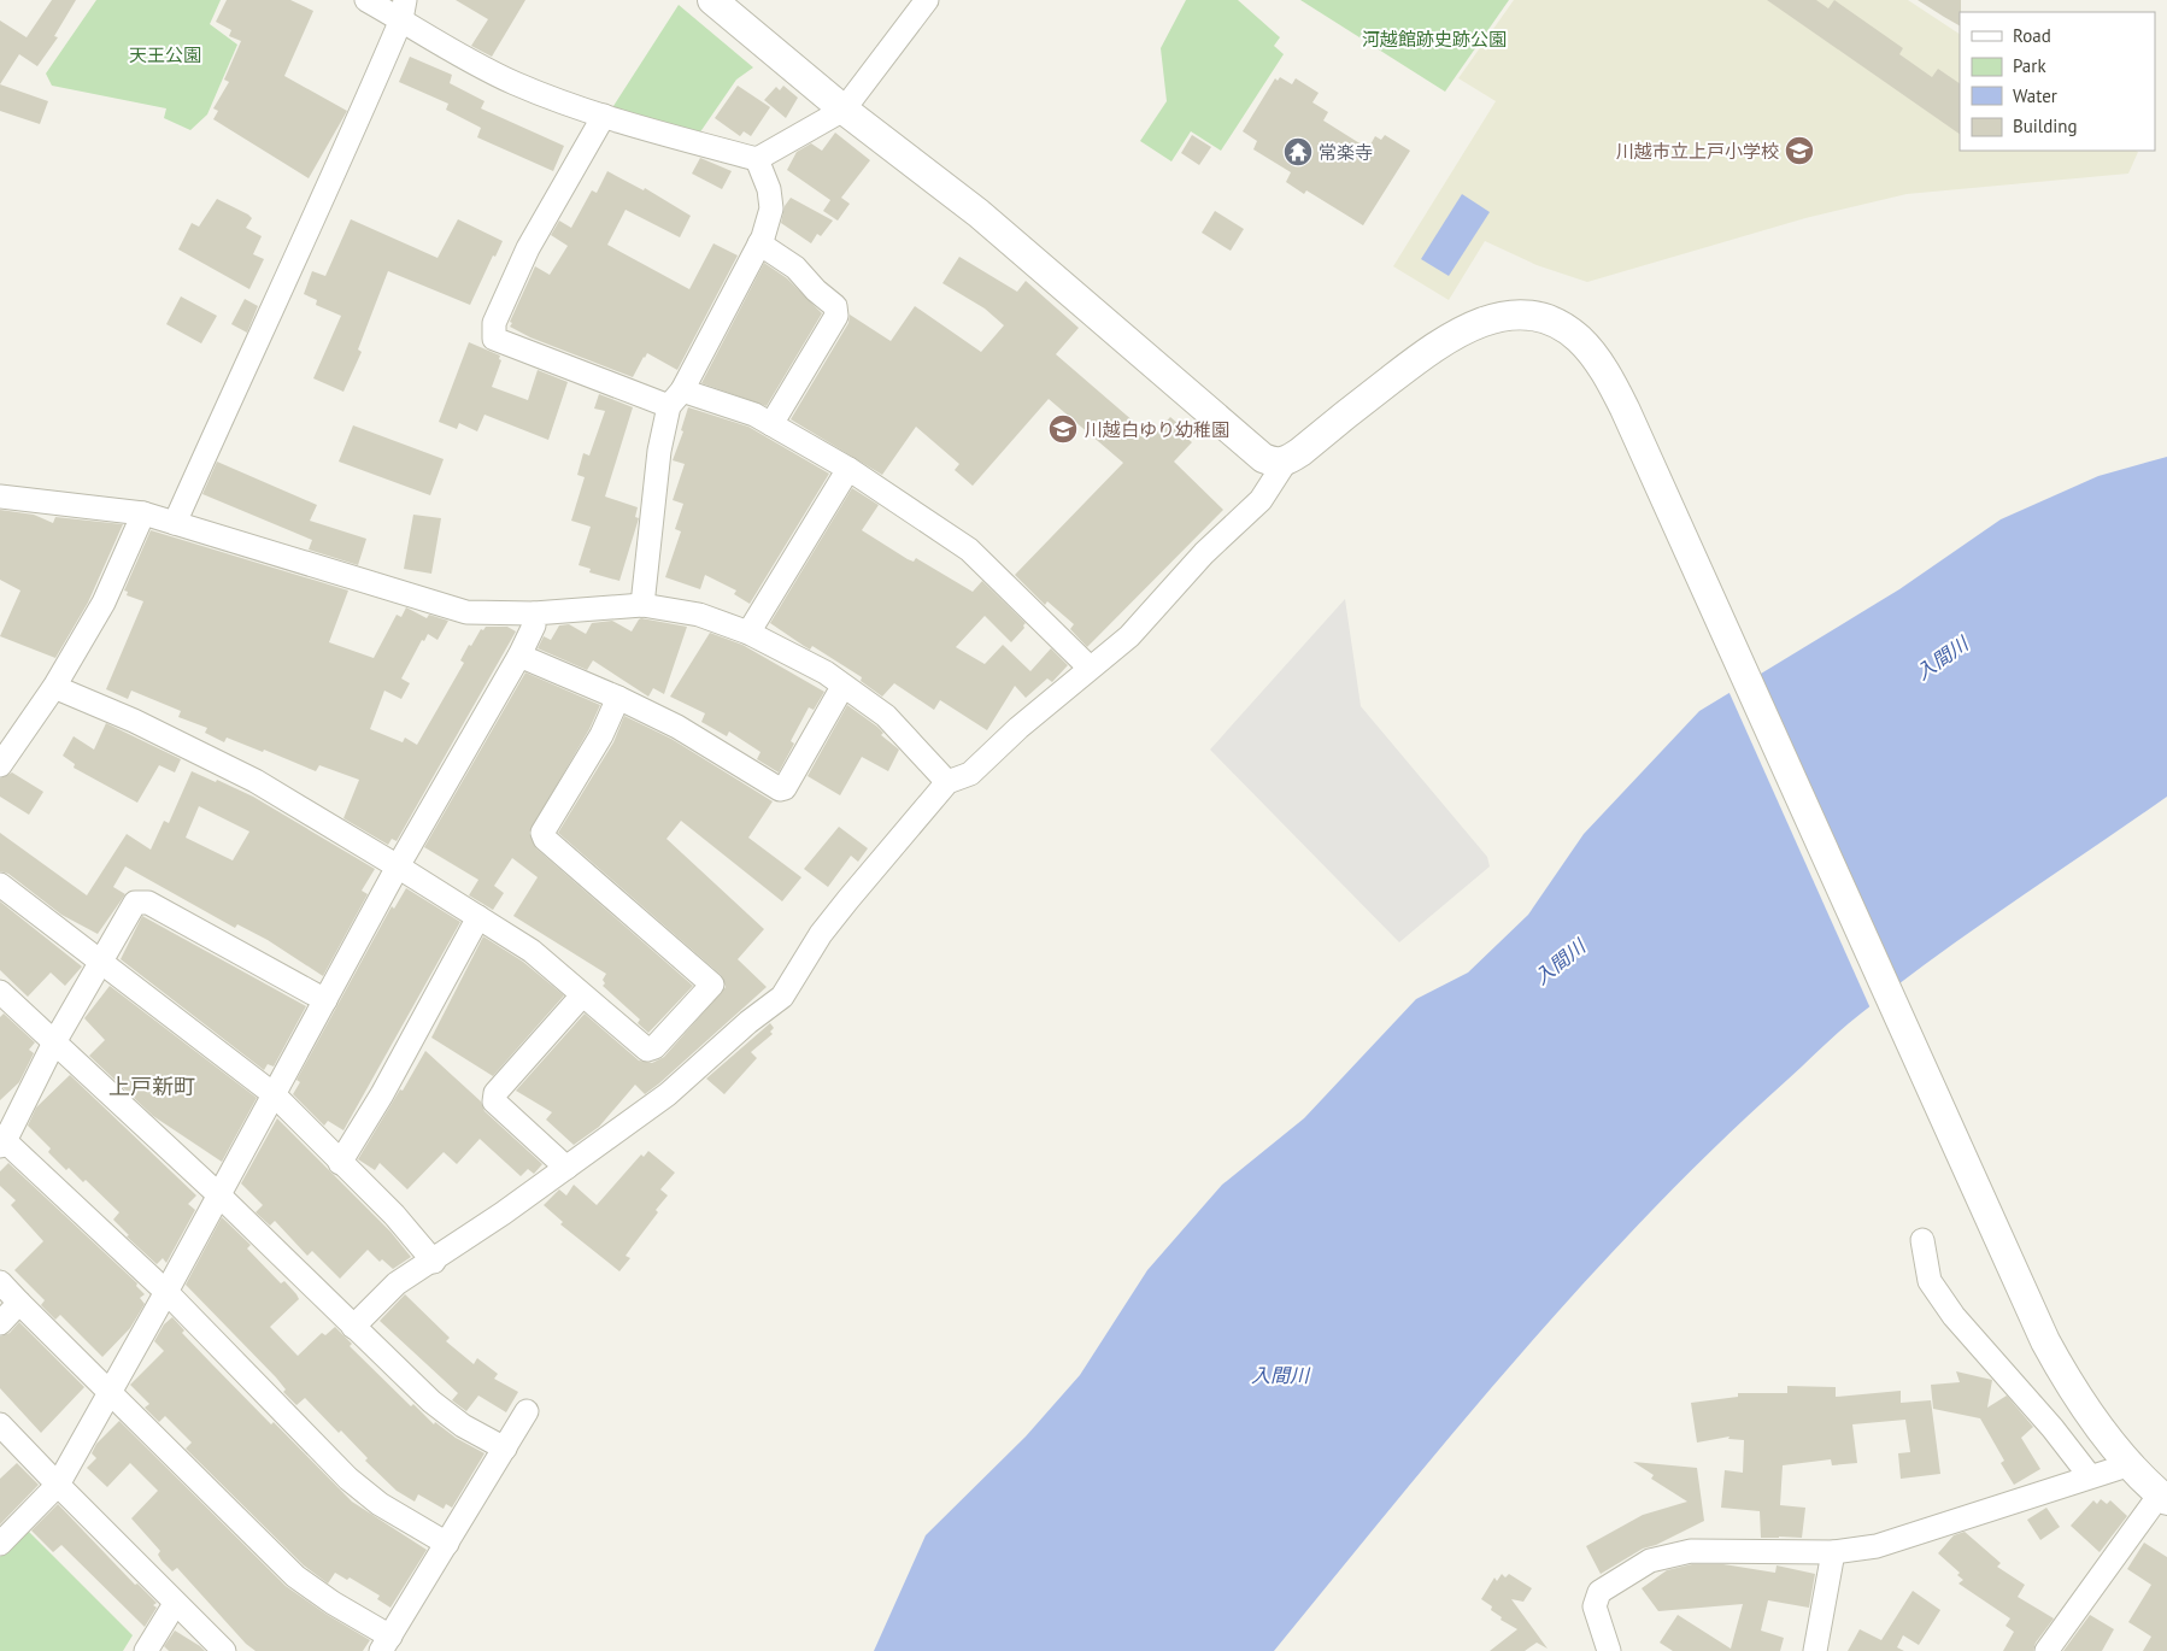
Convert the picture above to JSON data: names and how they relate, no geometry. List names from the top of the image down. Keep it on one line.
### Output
{"districts":["上戸新町"],"water":["入間川"],"parks":["河越館跡史跡公園","天王公園"],"places":{"school or university":["川越市立上戸小学校","川越白ゆり幼稚園"],"temple":["常楽寺"]},"legend":["Road","Park","Water","Building"]}
